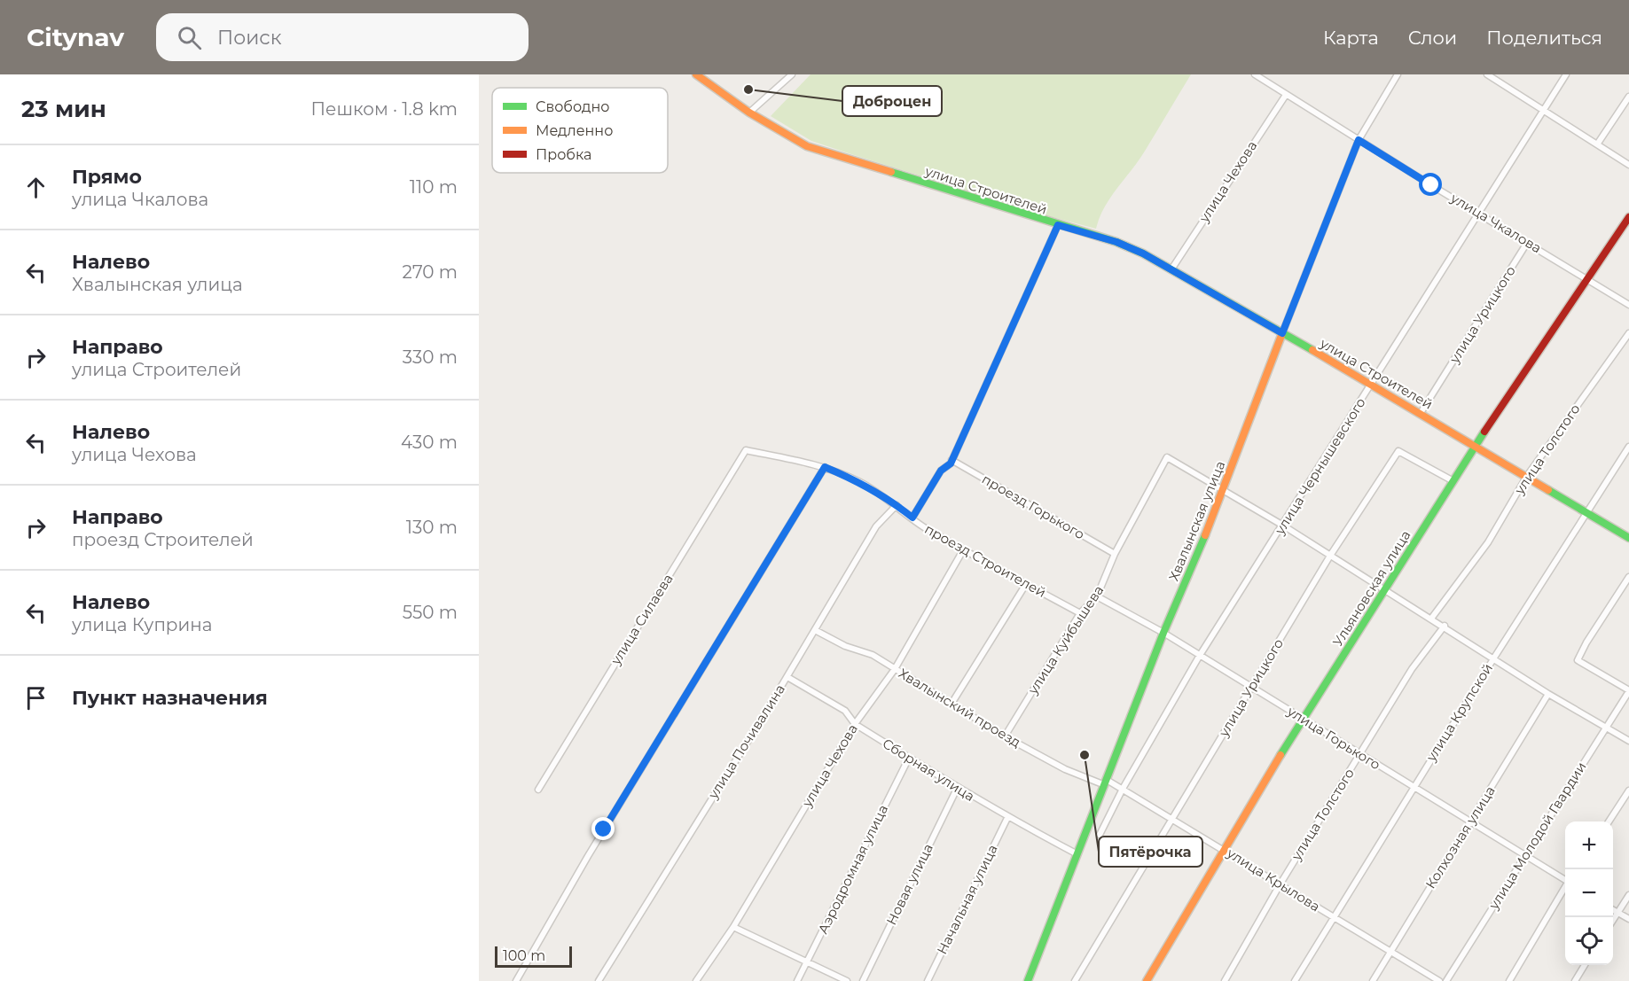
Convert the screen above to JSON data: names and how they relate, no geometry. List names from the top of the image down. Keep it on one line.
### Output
{"streets":{"street":["улица Чехова","улица Строителей","улица Чкалова","улица Урицкого","улица Толстого","улица Чернышевского","проезд Горького","Хвалынская улица","проезд Строителей","Ульяновская улица","улица Силаева","улица Куйбышева","Хвалынский проезд","улица Крупской","улица Горького","улица Почивалина","Сборная улица","улица Молодой Гвардии","Колхозная улица","Аэродромная улица","улица Крылова","Новая улица","Начальная улица"]},"crossings":[["улица Чехова","улица Строителей"],["улица Чехова","улица Чкалова"],["улица Чехова","проезд Строителей"],["улица Чехова","Хвалынский проезд"],["улица Чехова","Сборная улица"],["улица Строителей","улица Урицкого"],["улица Строителей","улица Толстого"],["улица Строителей","улица Чернышевского"],["улица Строителей","Хвалынская улица"],["улица Строителей","Ульяновская улица"],["улица Строителей","улица Крупской"],["улица Чкалова","улица Урицкого"],["улица Чкалова","улица Чернышевского"],["улица Чкалова","Хвалынская улица"],["улица Чкалова","Ульяновская улица"],["улица Урицкого","Ульяновская улица"],["улица Урицкого","улица Горького"],["улица Урицкого","улица Крылова"],["улица Толстого","улица Горького"],["улица Толстого","улица Крылова"],["улица Чернышевского","улица Горького"],["улица Чернышевского","улица Крылова"],["проезд Горького","улица Куйбышева"],["Хвалынская улица","улица Куйбышева"],["Хвалынская улица","Хвалынский проезд"],["Хвалынская улица","улица Горького"],["Хвалынская улица","Сборная улица"],["Хвалынская улица","улица Крылова"],["проезд Строителей","улица Силаева"],["проезд Строителей","улица Куйбышева"],["проезд Строителей","улица Почивалина"],["Ульяновская улица","улица Горького"],["Ульяновская улица","улица Крылова"],["улица Куйбышева","Хвалынский проезд"],["улица Куйбышева","улица Горького"],["Хвалынский проезд","улица Почивалина"],["Хвалынский проезд","улица Крылова"],["улица Крупской","улица Горького"],["улица Крупской","улица Крылова"],["улица Горького","улица Молодой Гвардии"],["улица Горького","Колхозная улица"],["улица Почивалина","Сборная улица"],["Сборная улица","Аэродромная улица"],["Сборная улица","Новая улица"],["Сборная улица","Начальная улица"],["Колхозная улица","улица Крылова"]],"places":["Доброцен","Пятёрочка"],"legend":["Свободно","Медленно","Пробка"],"scale_bar":"100 m","page":{"header":"Citynav","search":"Поиск","nav":["Карта","Слои","Поделиться"],"heading":["23 мин","Пешком · 1.8 km"],"list":[["Прямо","улица Чкалова","110 m"],["Налево","Хвалынская улица","270 m"],["Направо","улица Строителей","330 m"],["Налево","улица Чехова","430 m"],["Направо","проезд Строителей","130 m"],["Налево","улица Куприна","550 m"],"Пункт назначения"],"map_buttons":["+","−"],"scale":"100 m"}}
